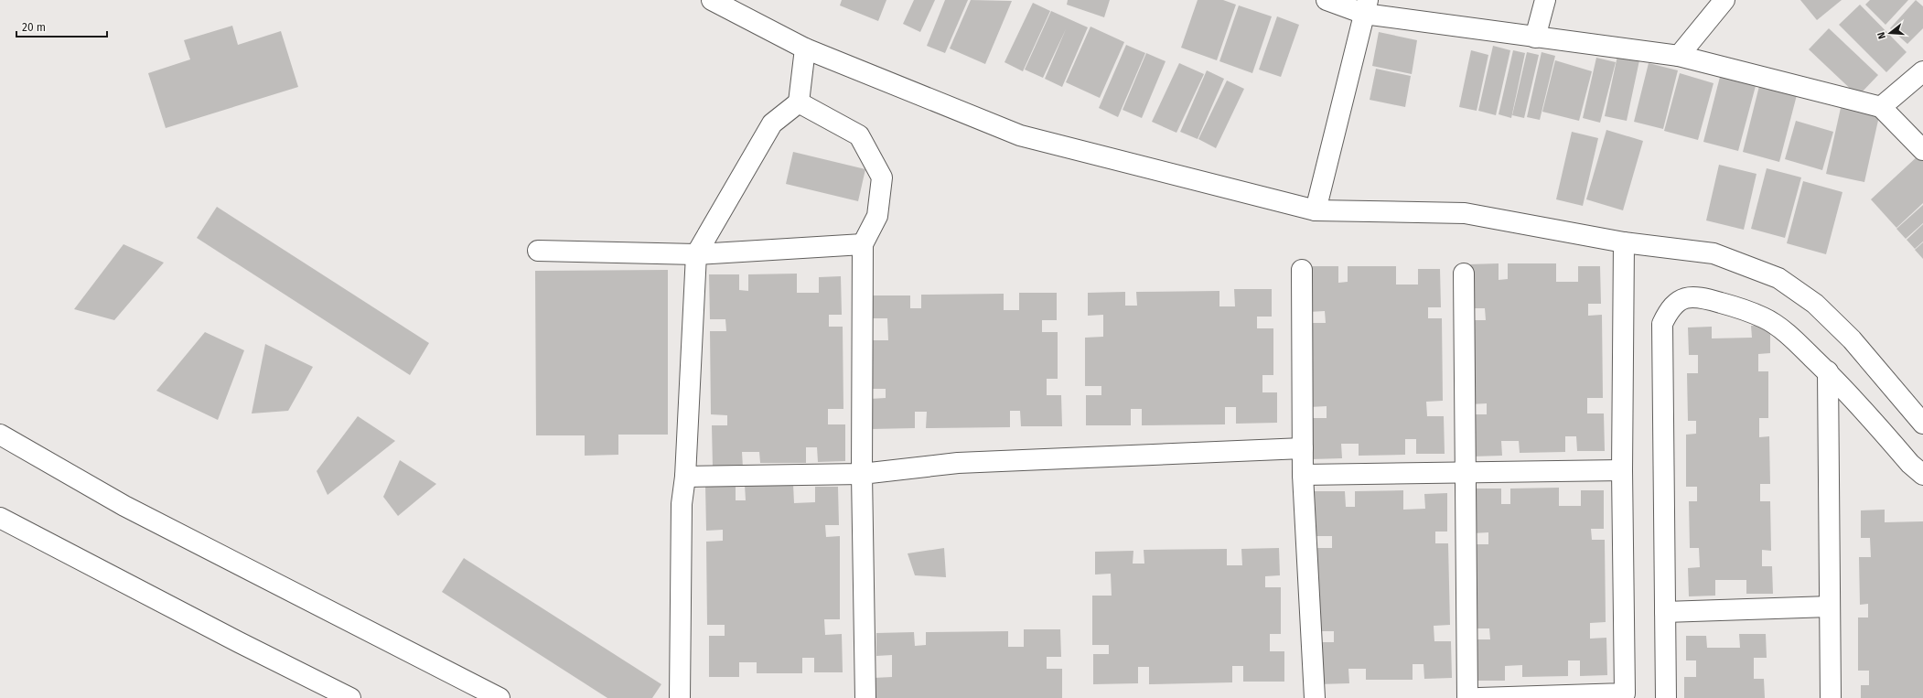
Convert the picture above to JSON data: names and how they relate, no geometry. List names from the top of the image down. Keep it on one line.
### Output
{"scale_bar":"20 m","north":"left"}
